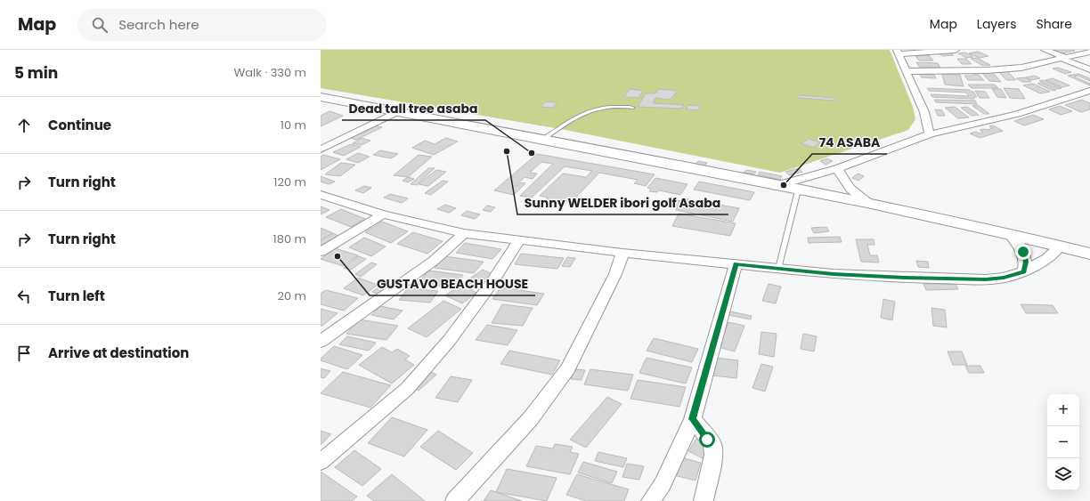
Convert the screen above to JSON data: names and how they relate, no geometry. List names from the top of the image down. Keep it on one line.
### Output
{"places":["Sunny WELDER ibori golf Asaba","Dead tall tree asaba","74 ASABA","GUSTAVO BEACH HOUSE"],"page":{"header":"Map","search":"Search here","nav":["Map","Layers","Share"],"heading":["5 min","Walk · 330 m"],"list":[["Continue","10 m"],["Turn right","120 m"],["Turn right","180 m"],["Turn left","20 m"],"Arrive at destination"],"map_buttons":["+","−"]}}
